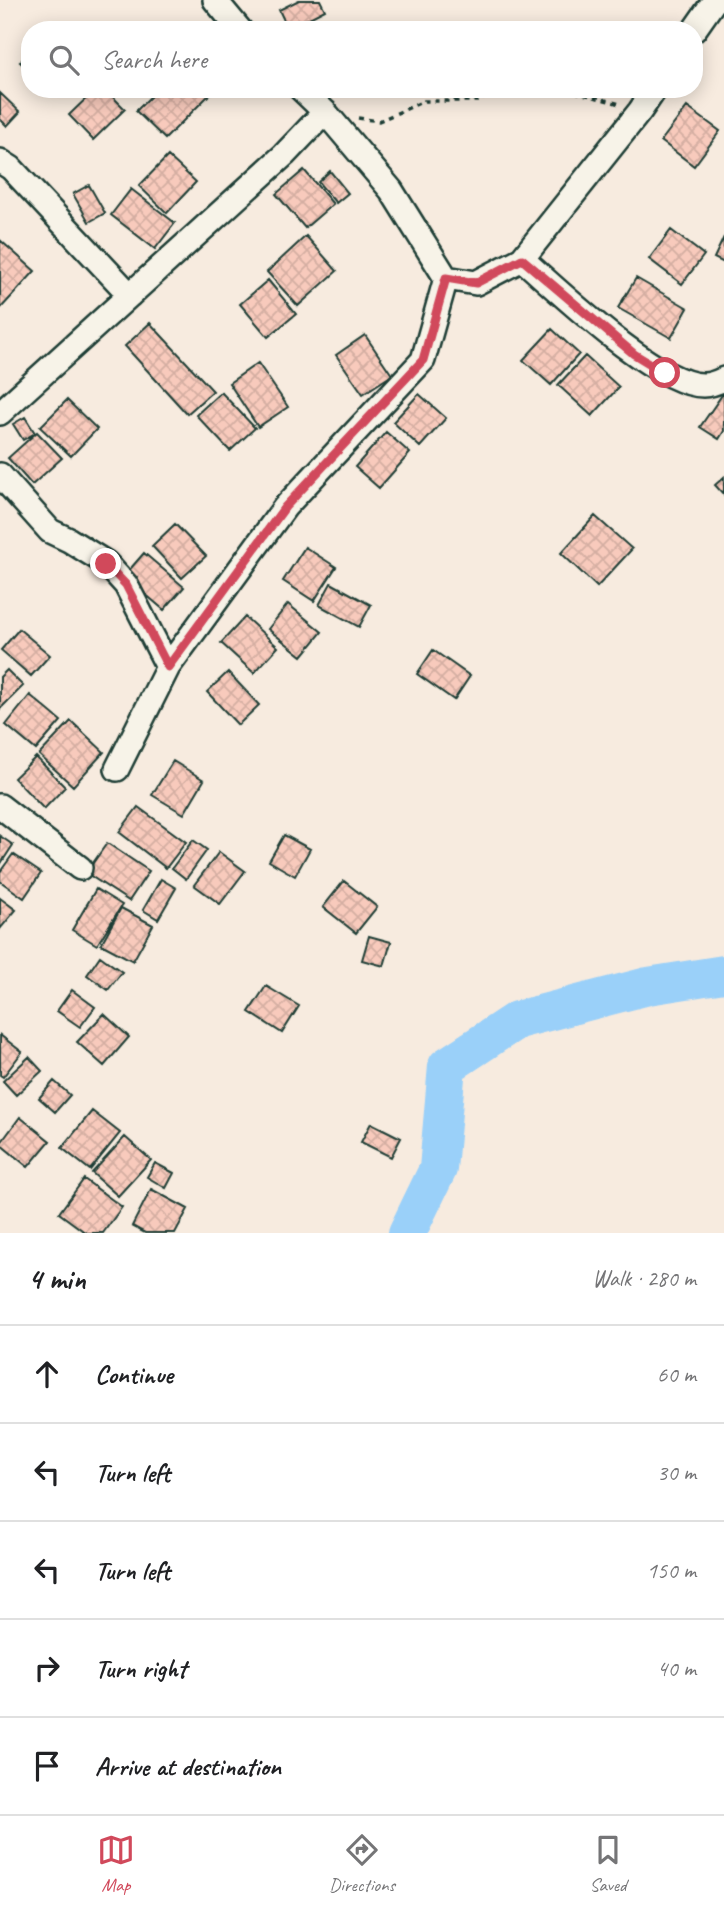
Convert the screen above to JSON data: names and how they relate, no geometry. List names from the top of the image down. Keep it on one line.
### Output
{"page":{"search":"Search here","heading":["4 min","Walk · 280 m"],"list":[["Continue","60 m"],["Turn left","30 m"],["Turn left","150 m"],["Turn right","40 m"],"Arrive at destination"],"nav":["Map","Directions","Saved"]}}
